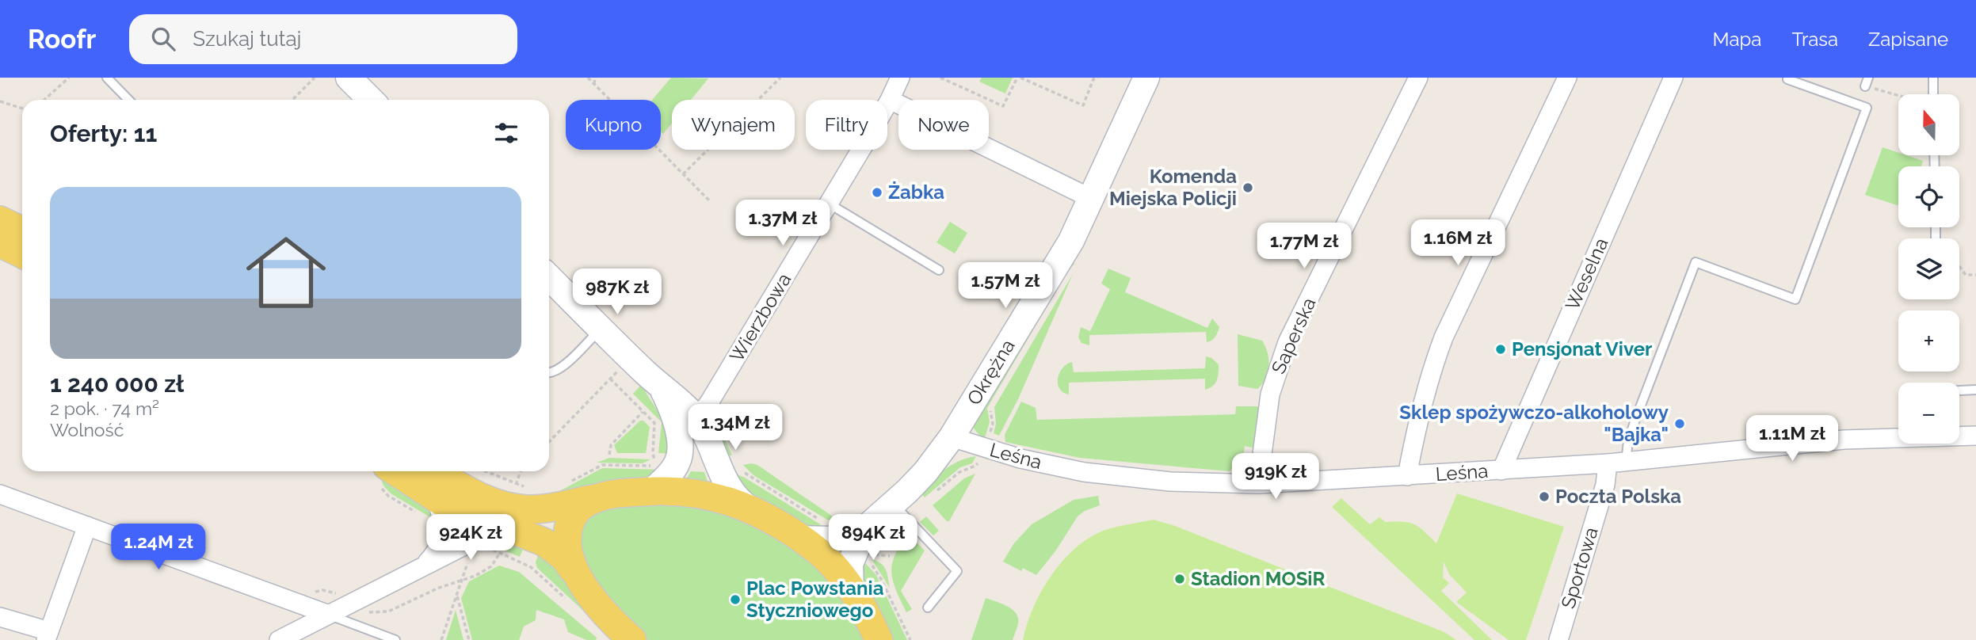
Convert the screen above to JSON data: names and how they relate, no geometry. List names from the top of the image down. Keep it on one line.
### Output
{"streets":{"street":["Weselna","Wierzbowa","Saperska","Okrężna","Leśna","Sportowa"]},"crossings":[["Weselna","Leśna"],["Saperska","Leśna"],["Okrężna","Leśna"],["Leśna","Sportowa"]],"places":["Komenda Miejska Policji","Żabka","Pensjonat Viver","Sklep spożywczo-alkoholowy \"Bajka\"","Poczta Polska","Stadion MOSiR","Plac Powstania Styczniowego"],"north":"top","page":{"header":"Roofr","search":"Szukaj tutaj","nav":["Mapa","Trasa","Zapisane"],"map_buttons":["+","−"],"chip":["Kupno","Wynajem","Filtry","Nowe"],"heading":"Oferty: 11","list":[{"name":"1 240 000 zł","note":"2 pok. · 74 m² · Wolność"}],"price":["1.37M zł","1.16M zł","1.77M zł","1.57M zł","987K zł","1.34M zł","1.11M zł","919K zł","924K zł","894K zł","1.24M zł"]}}
